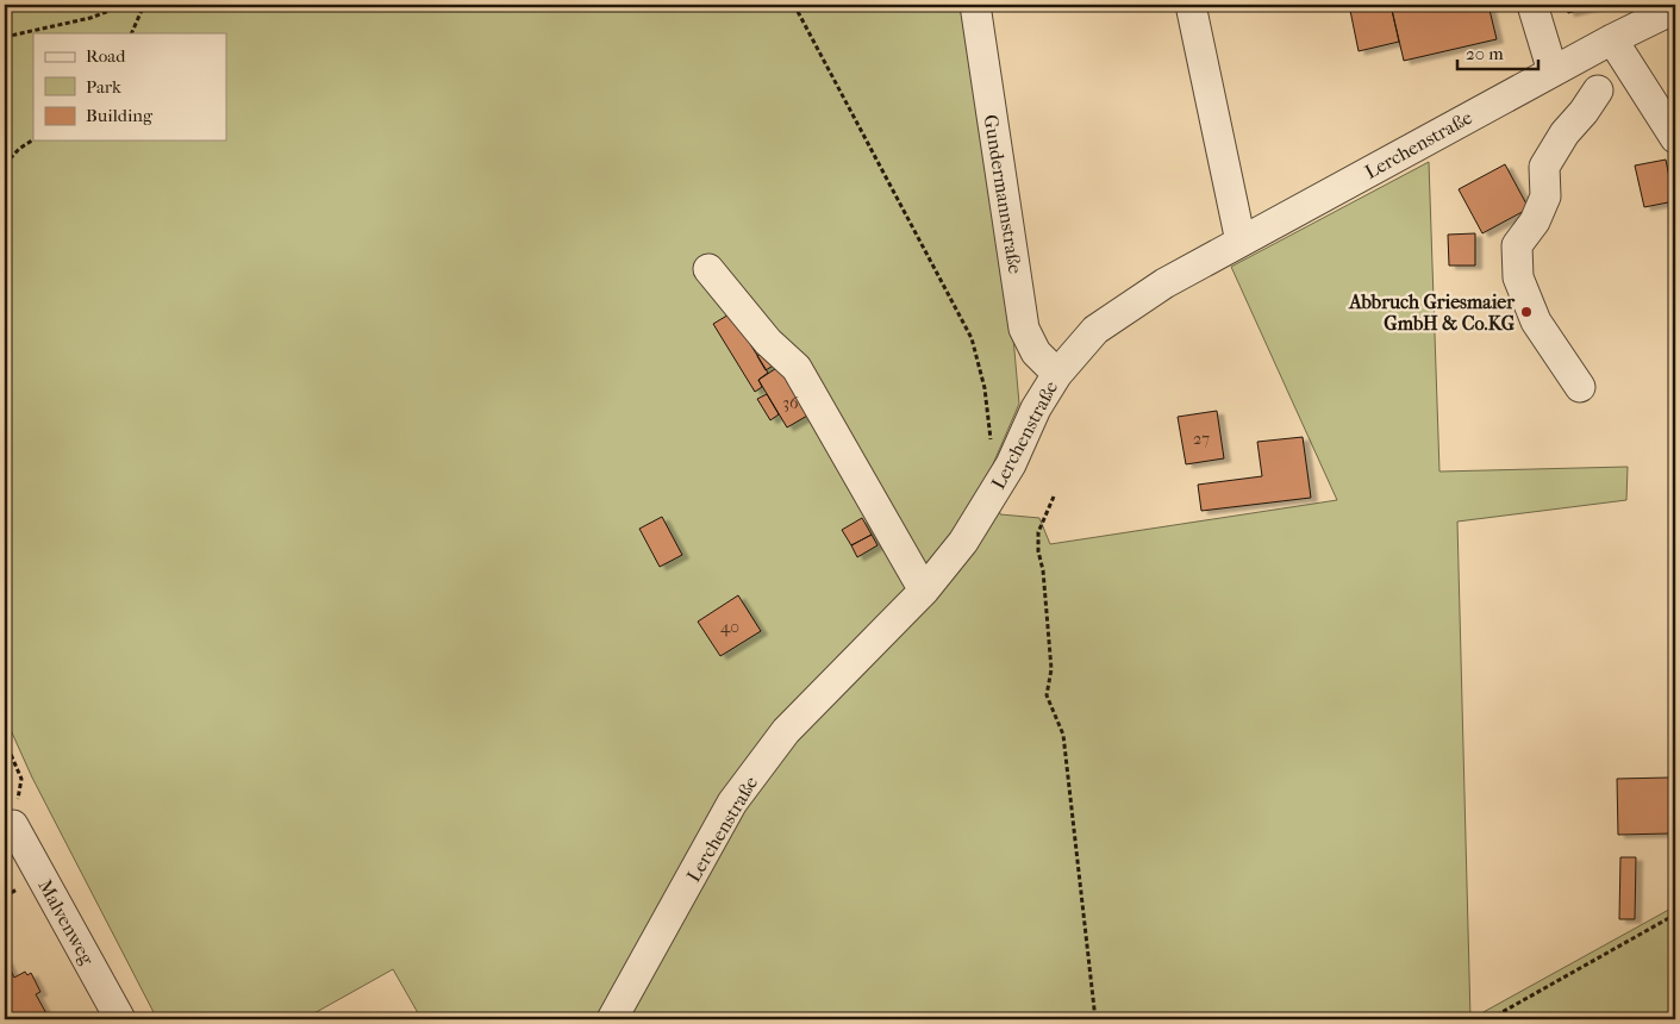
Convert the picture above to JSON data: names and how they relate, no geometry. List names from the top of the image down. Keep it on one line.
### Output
{"streets":{"street":["Lerchenstraße","Gundermannstraße","Malvenweg"]},"crossings":[["Lerchenstraße","Gundermannstraße"]],"places":["Abbruch Griesmaier GmbH & Co.KG"],"house_numbers":["36","27","40"],"legend":["Road","Park","Building"],"scale_bar":"20 m"}
